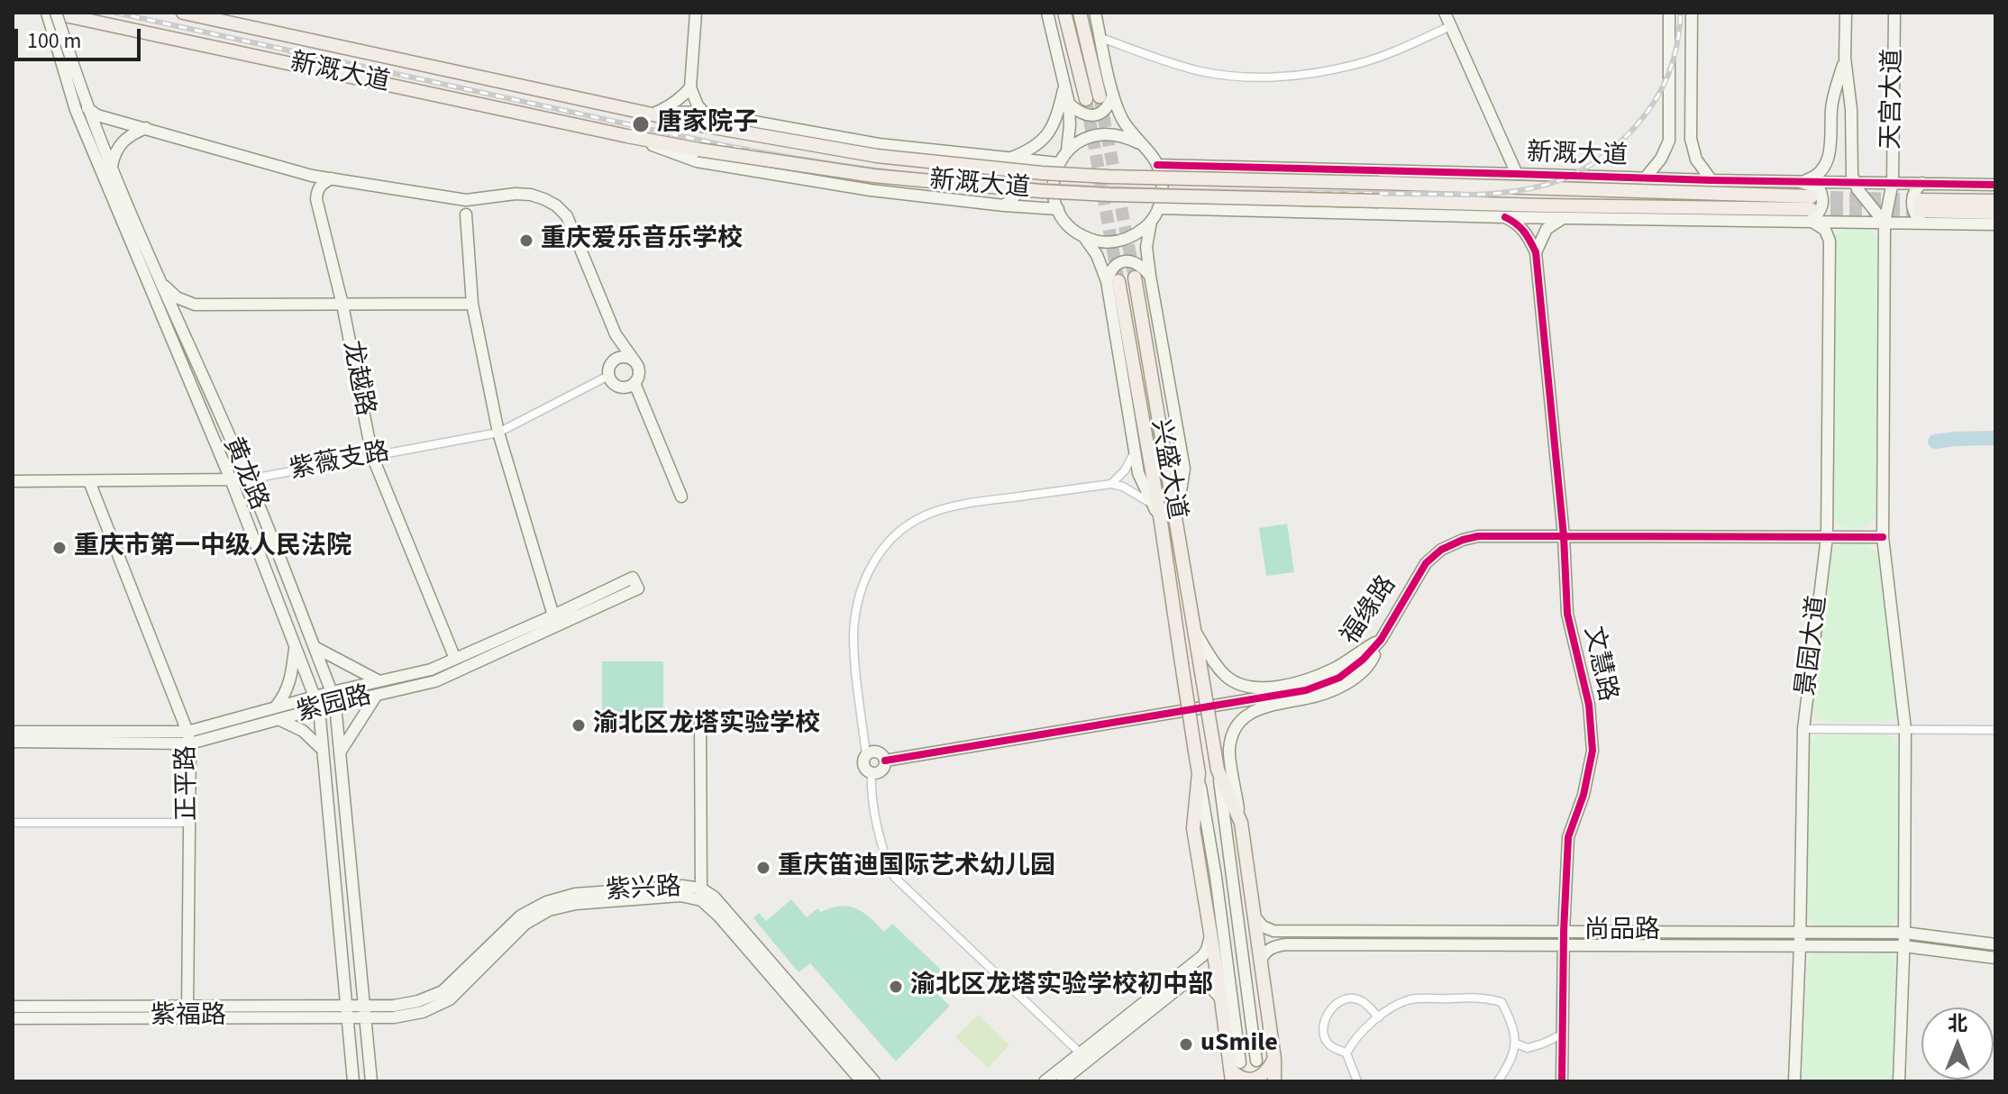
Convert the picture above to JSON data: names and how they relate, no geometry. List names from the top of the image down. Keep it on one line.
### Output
{"streets":{"main road":["新溉大道","兴盛大道"],"street":["天宫大道","龙越路","紫薇支路","黄龙路","福缘路","景园大道","文慧路","紫园路","正平路","紫兴路","尚品路","紫福路"]},"crossings":[["新溉大道","天宫大道"],["新溉大道","景园大道"],["龙越路","紫薇支路"],["龙越路","紫园路"],["紫薇支路","黄龙路"],["紫薇支路","正平路"],["黄龙路","紫园路"],["黄龙路","紫兴路"],["黄龙路","紫福路"],["福缘路","景园大道"],["福缘路","文慧路"],["景园大道","尚品路"],["文慧路","尚品路"],["紫园路","正平路"],["正平路","紫福路"],["紫兴路","紫福路"]],"places":["唐家院子","重庆爱乐音乐学校","重庆市第一中级人民法院","渝北区龙塔实验学校","重庆笛迪国际艺术幼儿园","渝北区龙塔实验学校初中部","uSmile"],"scale_bar":"100 m","north":"top"}
